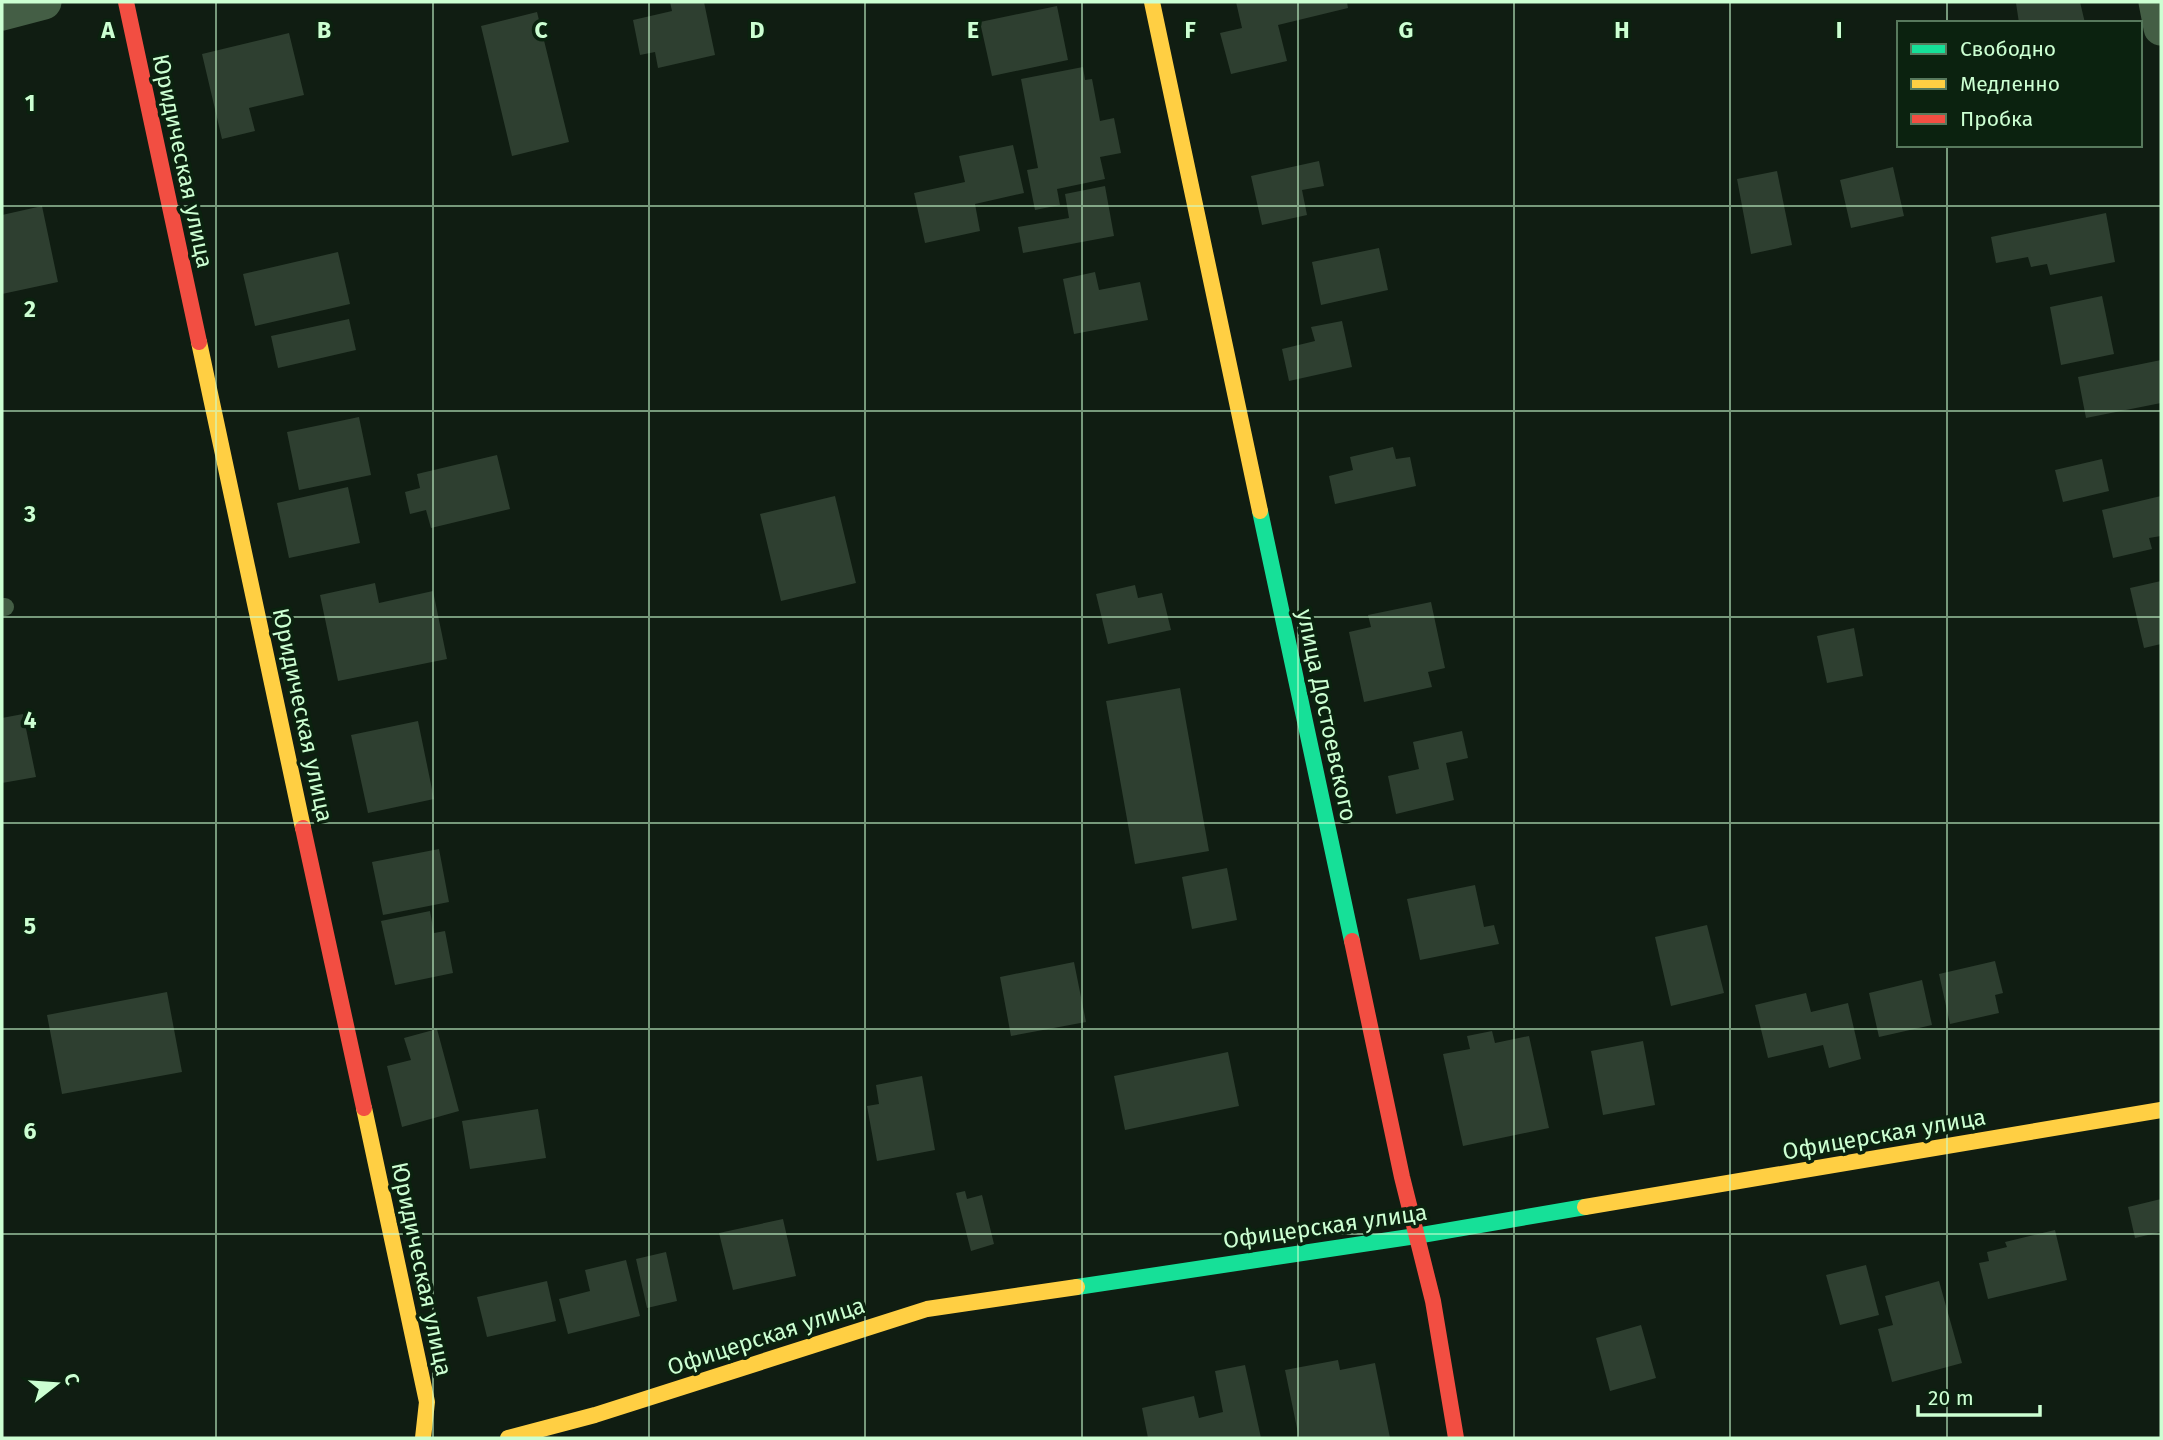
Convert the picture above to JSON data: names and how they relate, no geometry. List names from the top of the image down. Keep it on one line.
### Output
{"streets":{"street":["Юридическая улица","улица Достоевского","Офицерская улица"]},"crossings":[["улица Достоевского","Офицерская улица"]],"legend":["Свободно","Медленно","Пробка"],"scale_bar":"20 m","north":"right","grid":{"columns":["A","B","C","D","E","F","G","H","I"],"rows":["1","2","3","4","5","6"]}}
